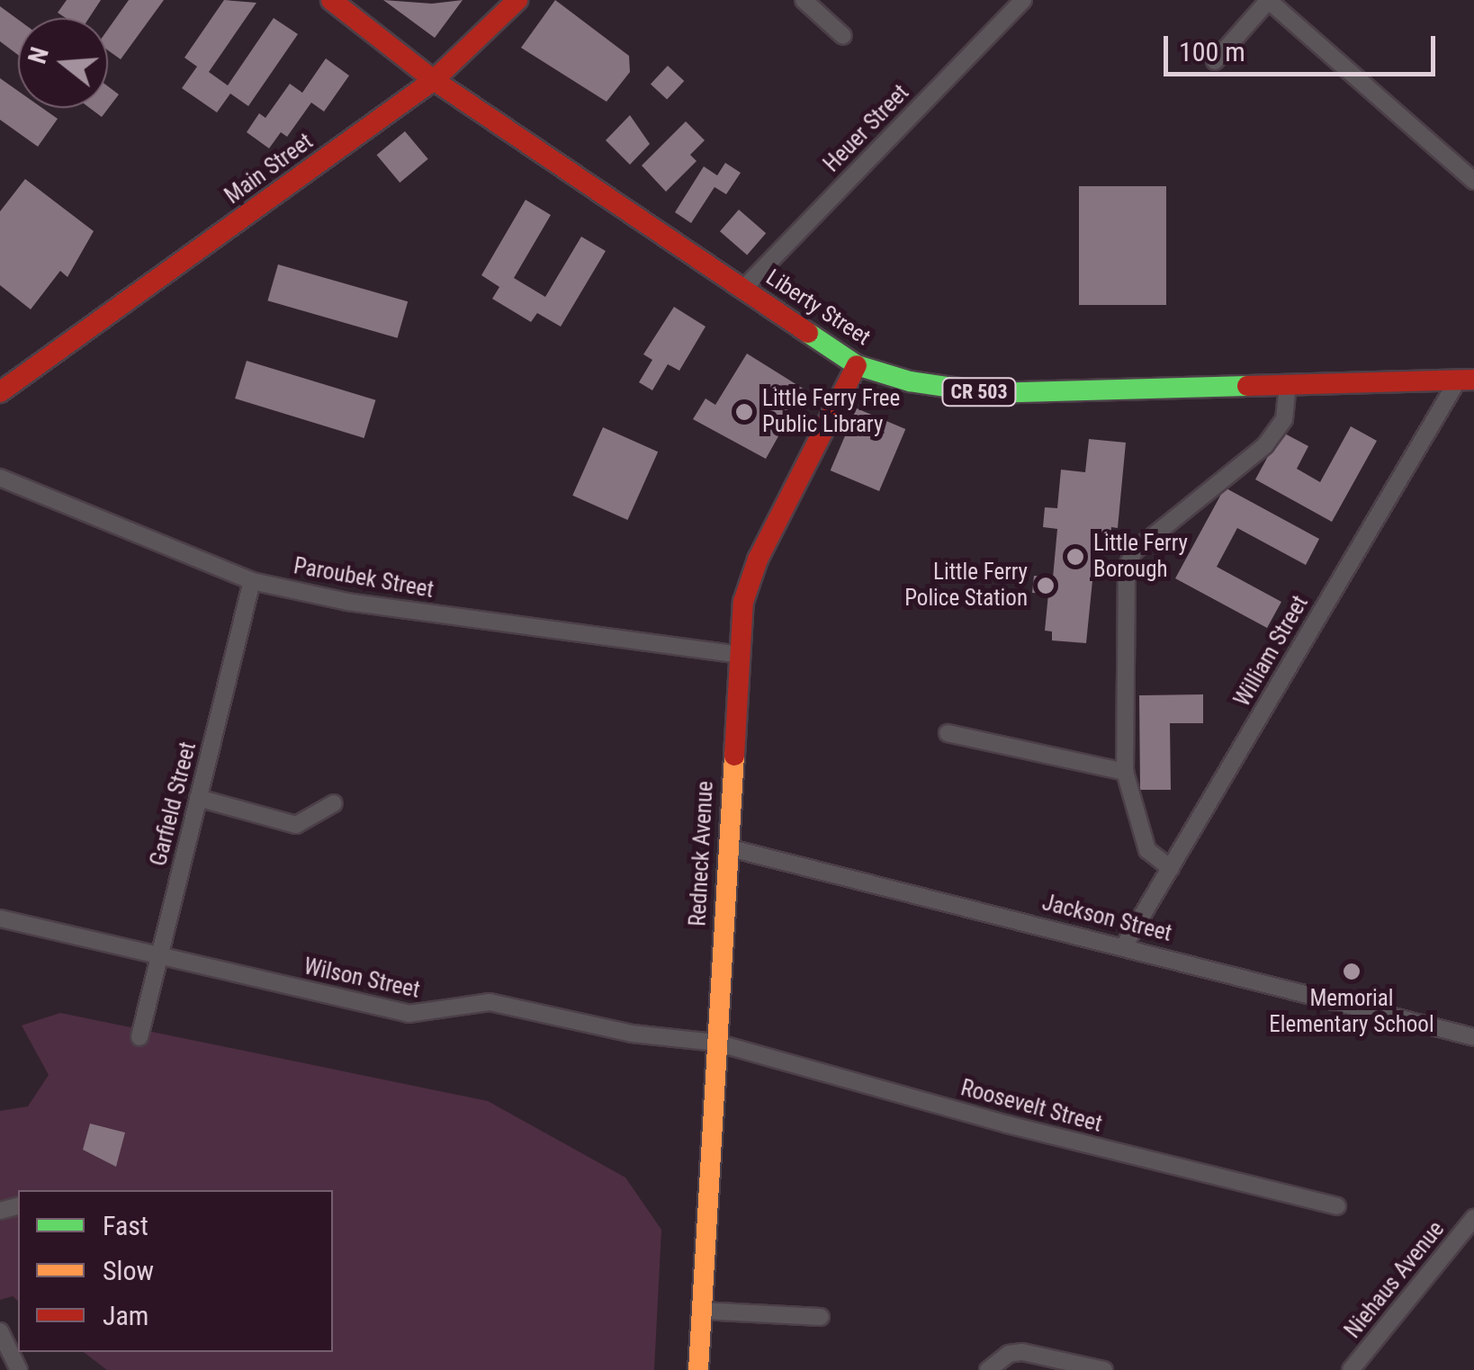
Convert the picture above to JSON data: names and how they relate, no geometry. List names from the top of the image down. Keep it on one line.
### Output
{"streets":{"street":["Heuer Street","Main Street","Liberty Street","CR 503","Paroubek Street","William Street","Garfield Street","Redneck Avenue","Jackson Street","Wilson Street","Roosevelt Street","Niehaus Avenue"]},"crossings":[["Heuer Street","Liberty Street"],["Main Street","Liberty Street"],["Liberty Street","William Street"],["Liberty Street","Redneck Avenue"],["Paroubek Street","Garfield Street"],["Paroubek Street","Redneck Avenue"],["William Street","Jackson Street"],["Garfield Street","Wilson Street"],["Redneck Avenue","Jackson Street"],["Redneck Avenue","Wilson Street"],["Redneck Avenue","Roosevelt Street"],["Wilson Street","Roosevelt Street"]],"places":["Little Ferry Free Public Library","Little Ferry Borough","Little Ferry Police Station","Memorial Elementary School"],"legend":["Fast","Slow","Jam"],"scale_bar":"100 m","north":"left"}
